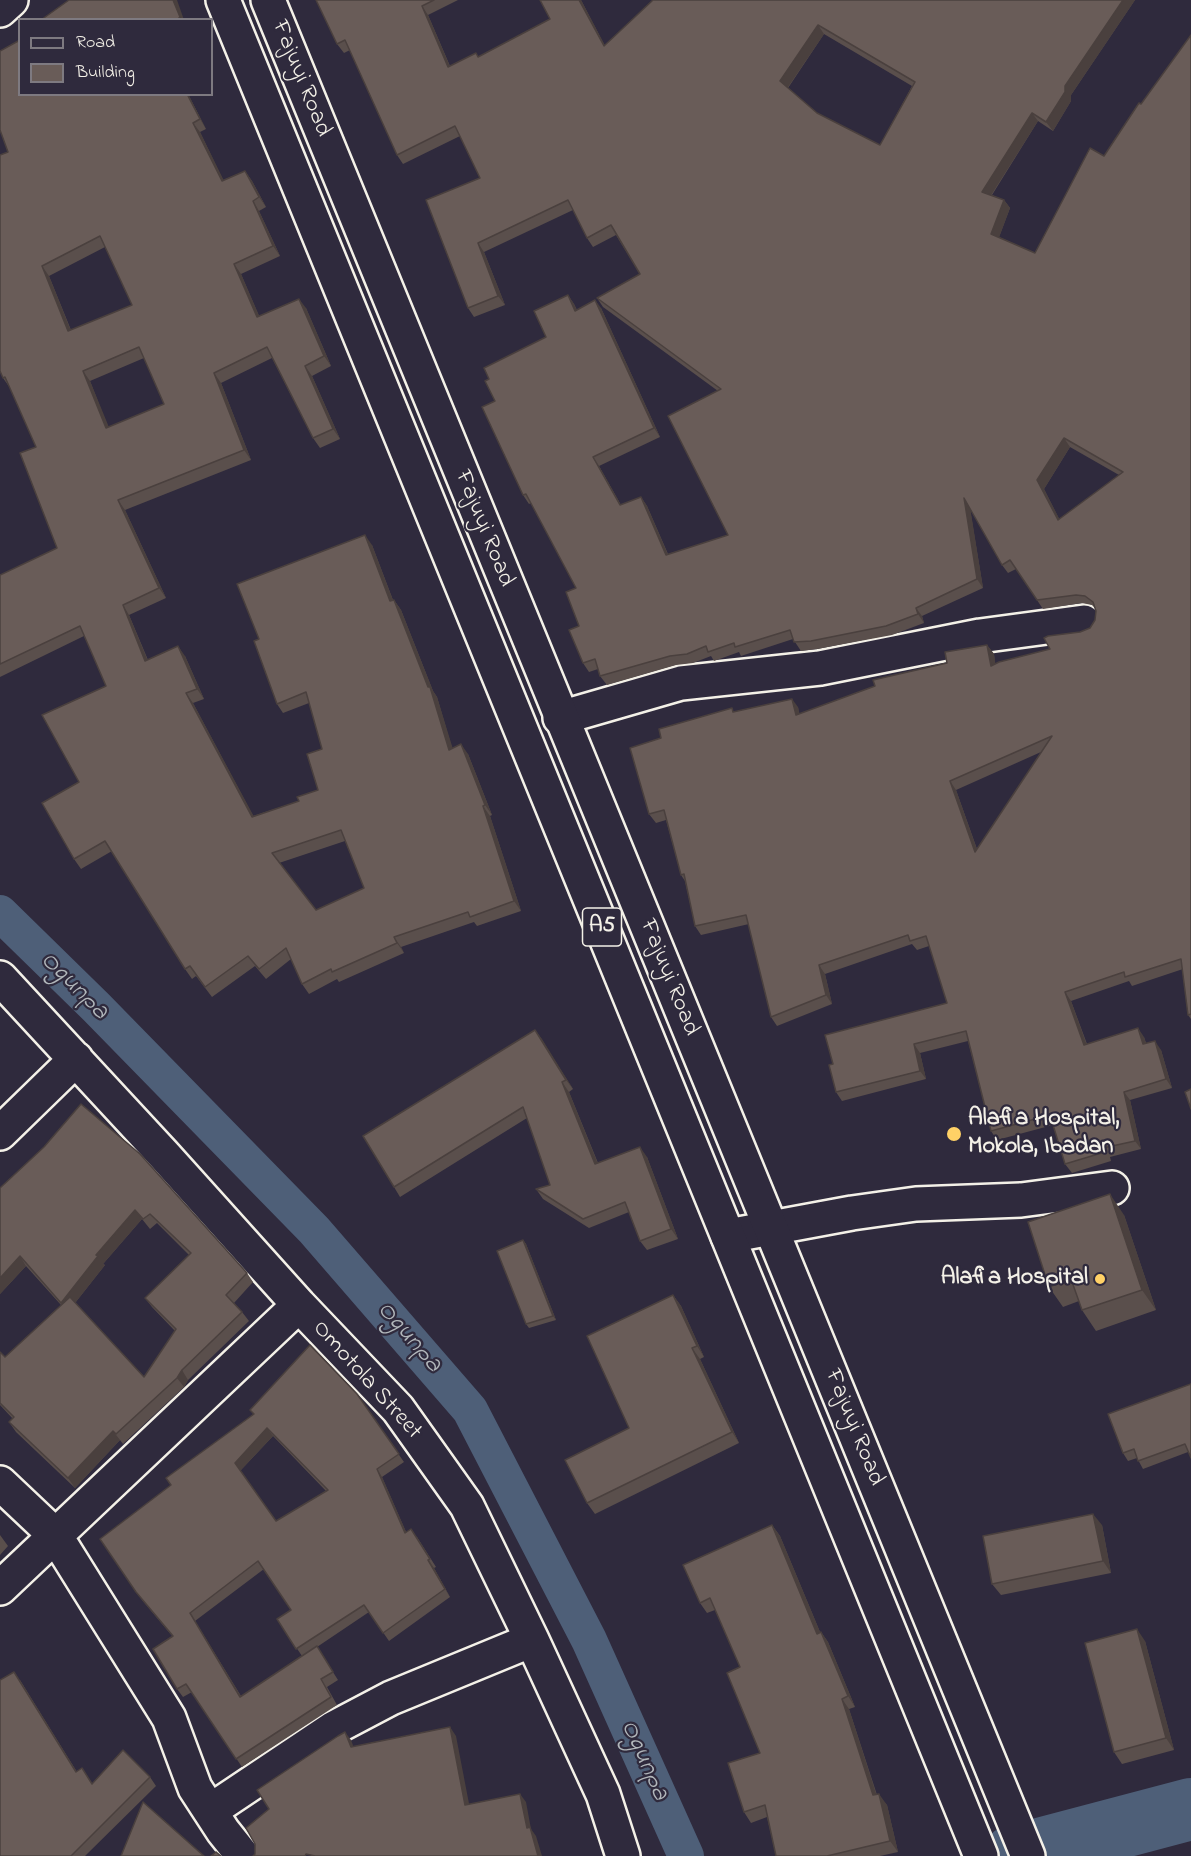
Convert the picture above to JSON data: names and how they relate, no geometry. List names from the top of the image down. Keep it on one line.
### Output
{"streets":{"main road":["Fajuyi Road","A5","Omotola Street"]},"water":["Ogunpa"],"places":["Alafia Hospital, Mokola, Ibadan","Alafia Hospital"],"legend":["Road","Building"]}
